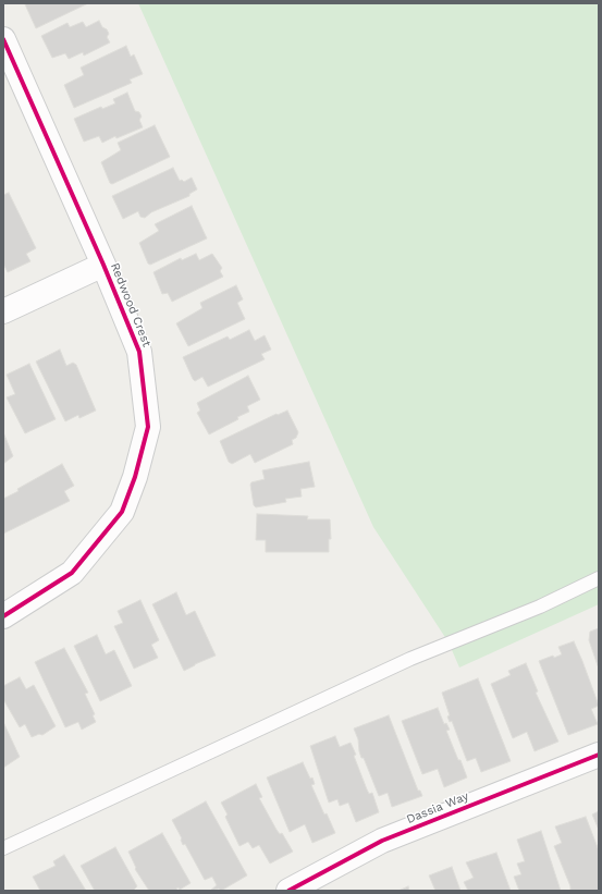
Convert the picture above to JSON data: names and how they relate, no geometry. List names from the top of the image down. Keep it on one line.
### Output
{"streets":{"street":["Redwood Crest","Dassia Way"]}}
